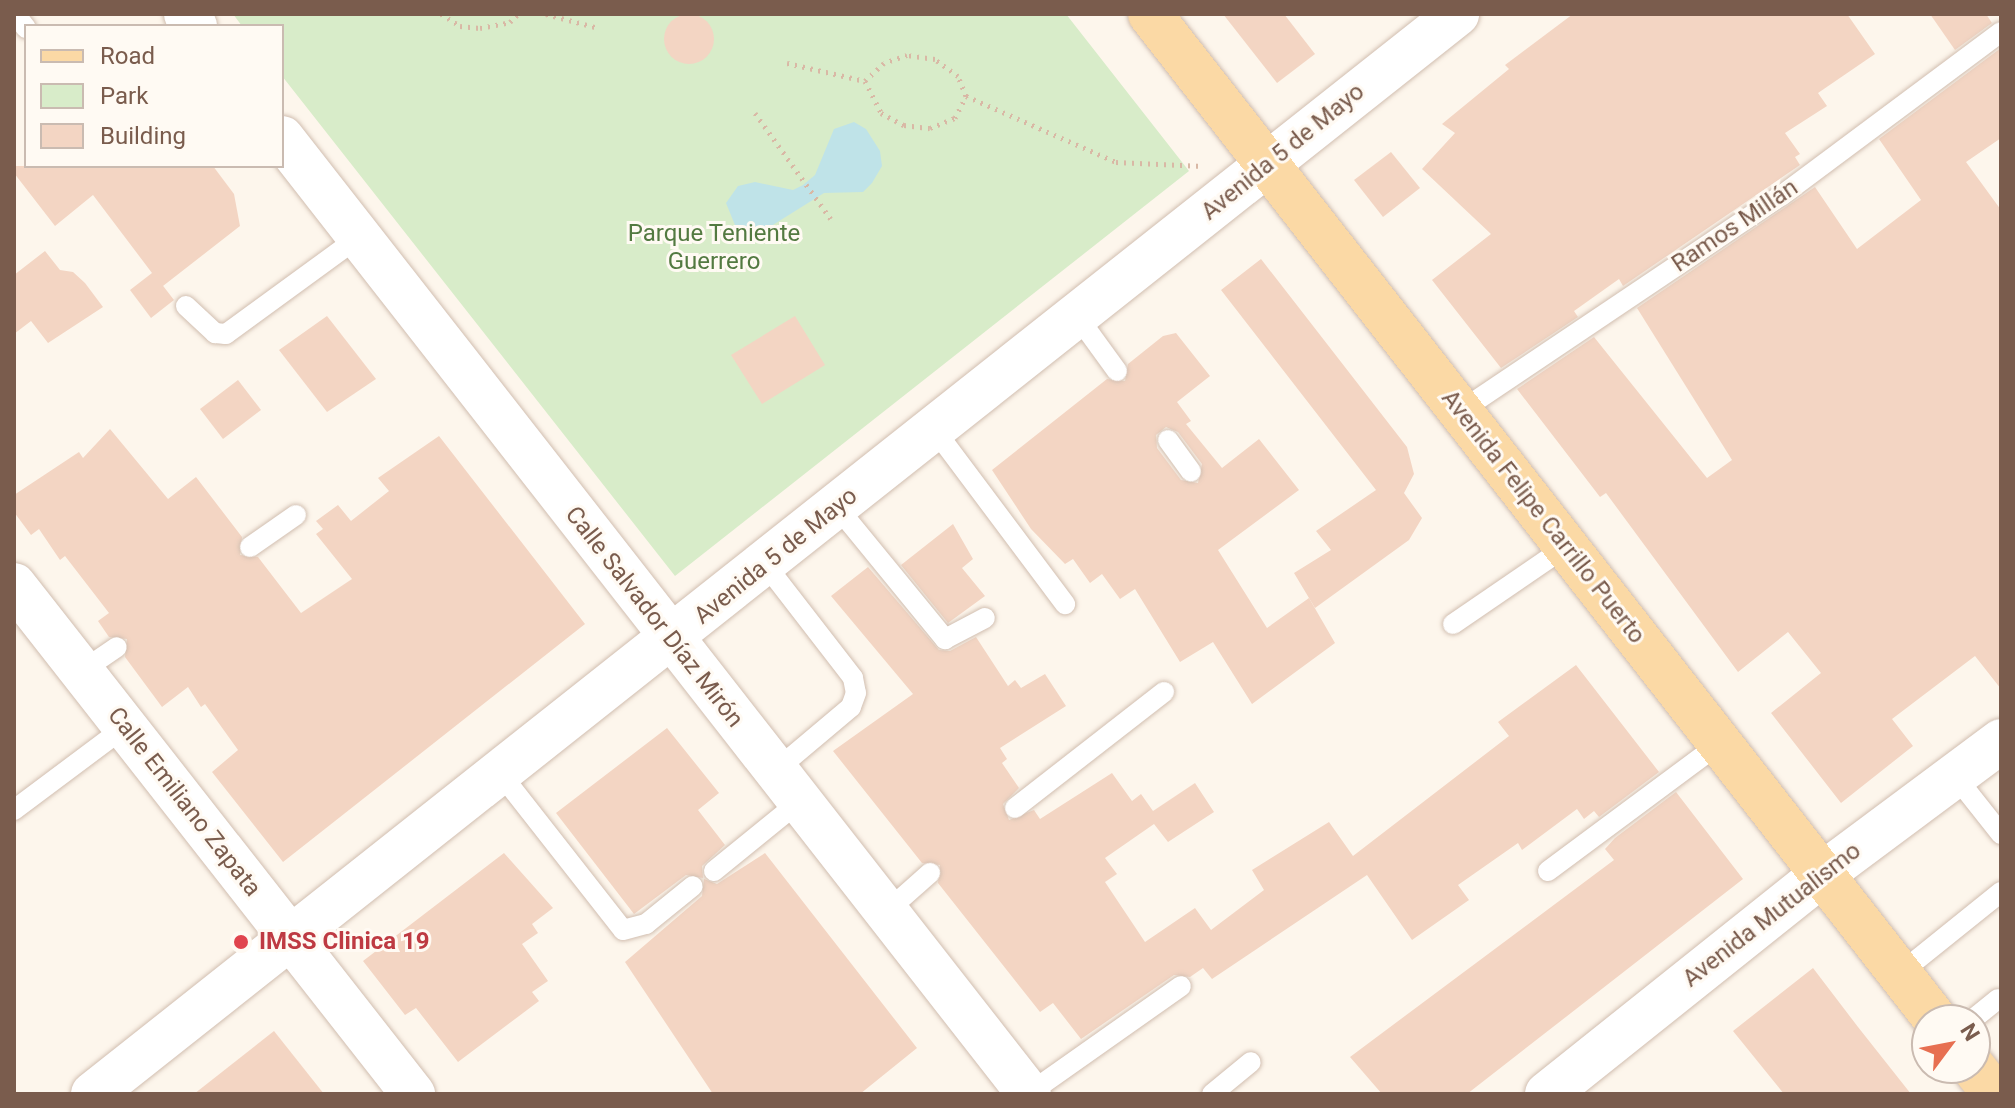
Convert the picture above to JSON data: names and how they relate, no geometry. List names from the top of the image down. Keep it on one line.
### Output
{"streets":{"main road":["Avenida Felipe Carrillo Puerto"],"street":["Avenida 5 de Mayo","Calle Salvador Díaz Mirón","Calle Emiliano Zapata","Avenida Mutualismo"],"lane":["Ramos Millán"]},"crossings":[["Avenida 5 de Mayo","Avenida Felipe Carrillo Puerto"],["Avenida 5 de Mayo","Calle Salvador Díaz Mirón"],["Avenida 5 de Mayo","Calle Emiliano Zapata"],["Ramos Millán","Avenida Felipe Carrillo Puerto"],["Avenida Felipe Carrillo Puerto","Avenida Mutualismo"]],"parks":["Parque Teniente Guerrero"],"places":["IMSS Clinica 19"],"legend":["Road","Park","Building"],"north":"top right"}
